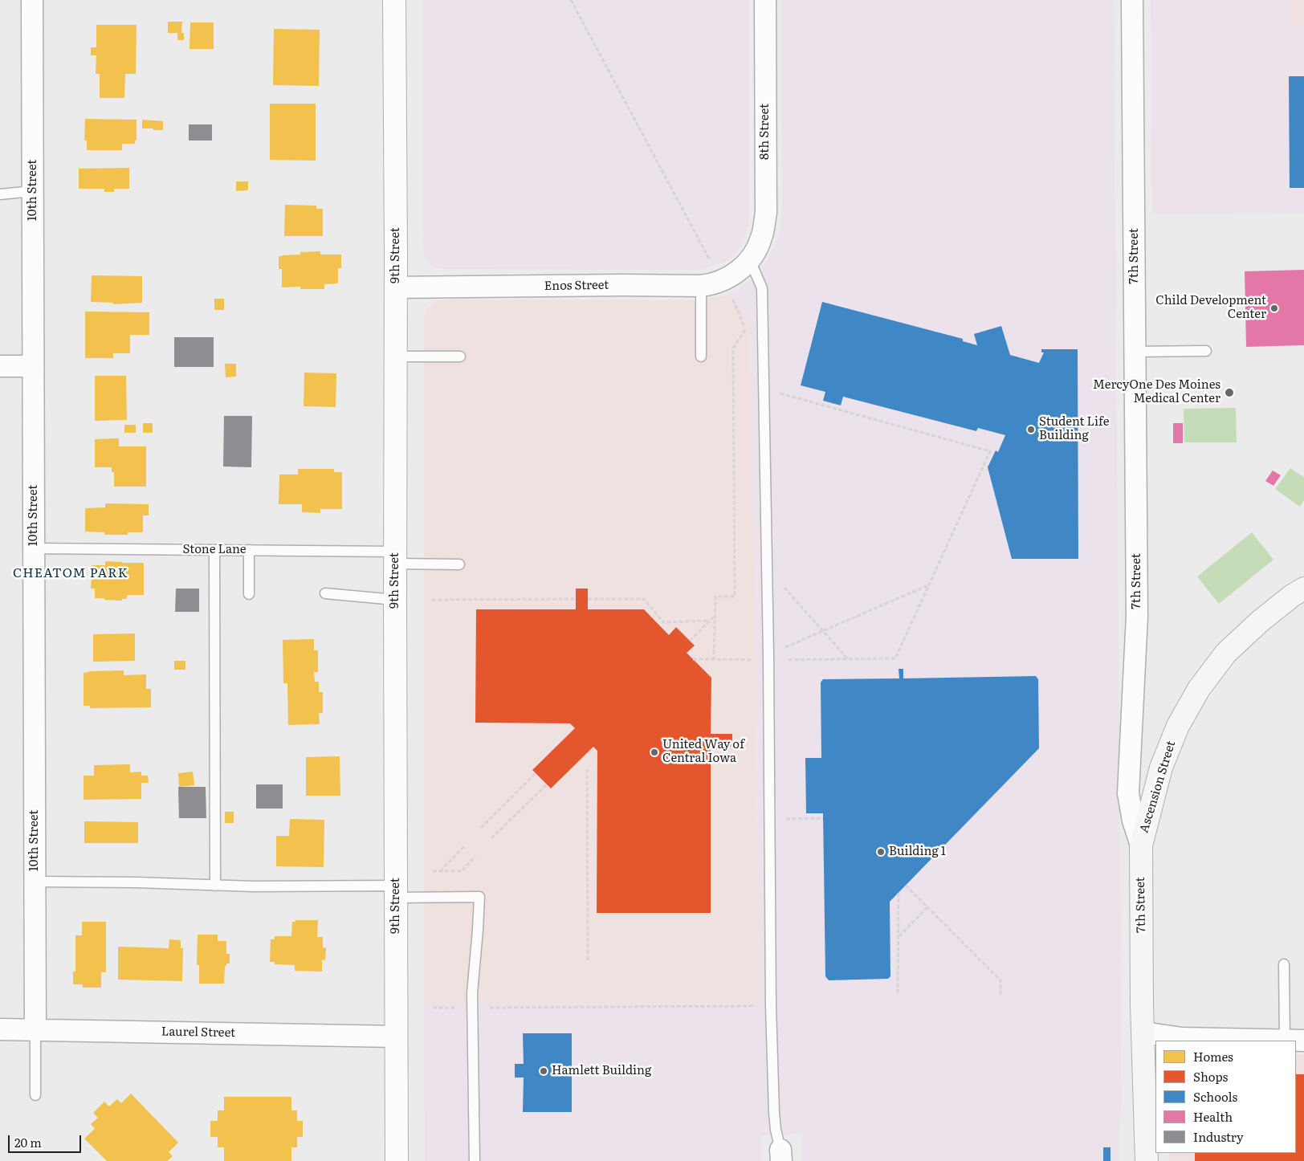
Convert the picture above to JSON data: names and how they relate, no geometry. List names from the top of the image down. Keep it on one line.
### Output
{"streets":{"main road":["7th Street","Ascension Street"],"street":["8th Street","10th Street","9th Street","Enos Street","Laurel Street"],"lane":["Stone Lane"]},"crossings":[["8th Street","Enos Street"],["10th Street","Stone Lane"],["10th Street","Laurel Street"],["9th Street","Enos Street"],["9th Street","Stone Lane"],["9th Street","Laurel Street"],["7th Street","Ascension Street"]],"districts":["CHEATOM PARK"],"places":["Child Development Center","MercyOne Des Moines Medical Center","Student Life Building","United Way of Central Iowa","Building 1","Hamlett Building"],"legend":["Homes","Shops","Schools","Health","Industry"],"scale_bar":"20 m"}
